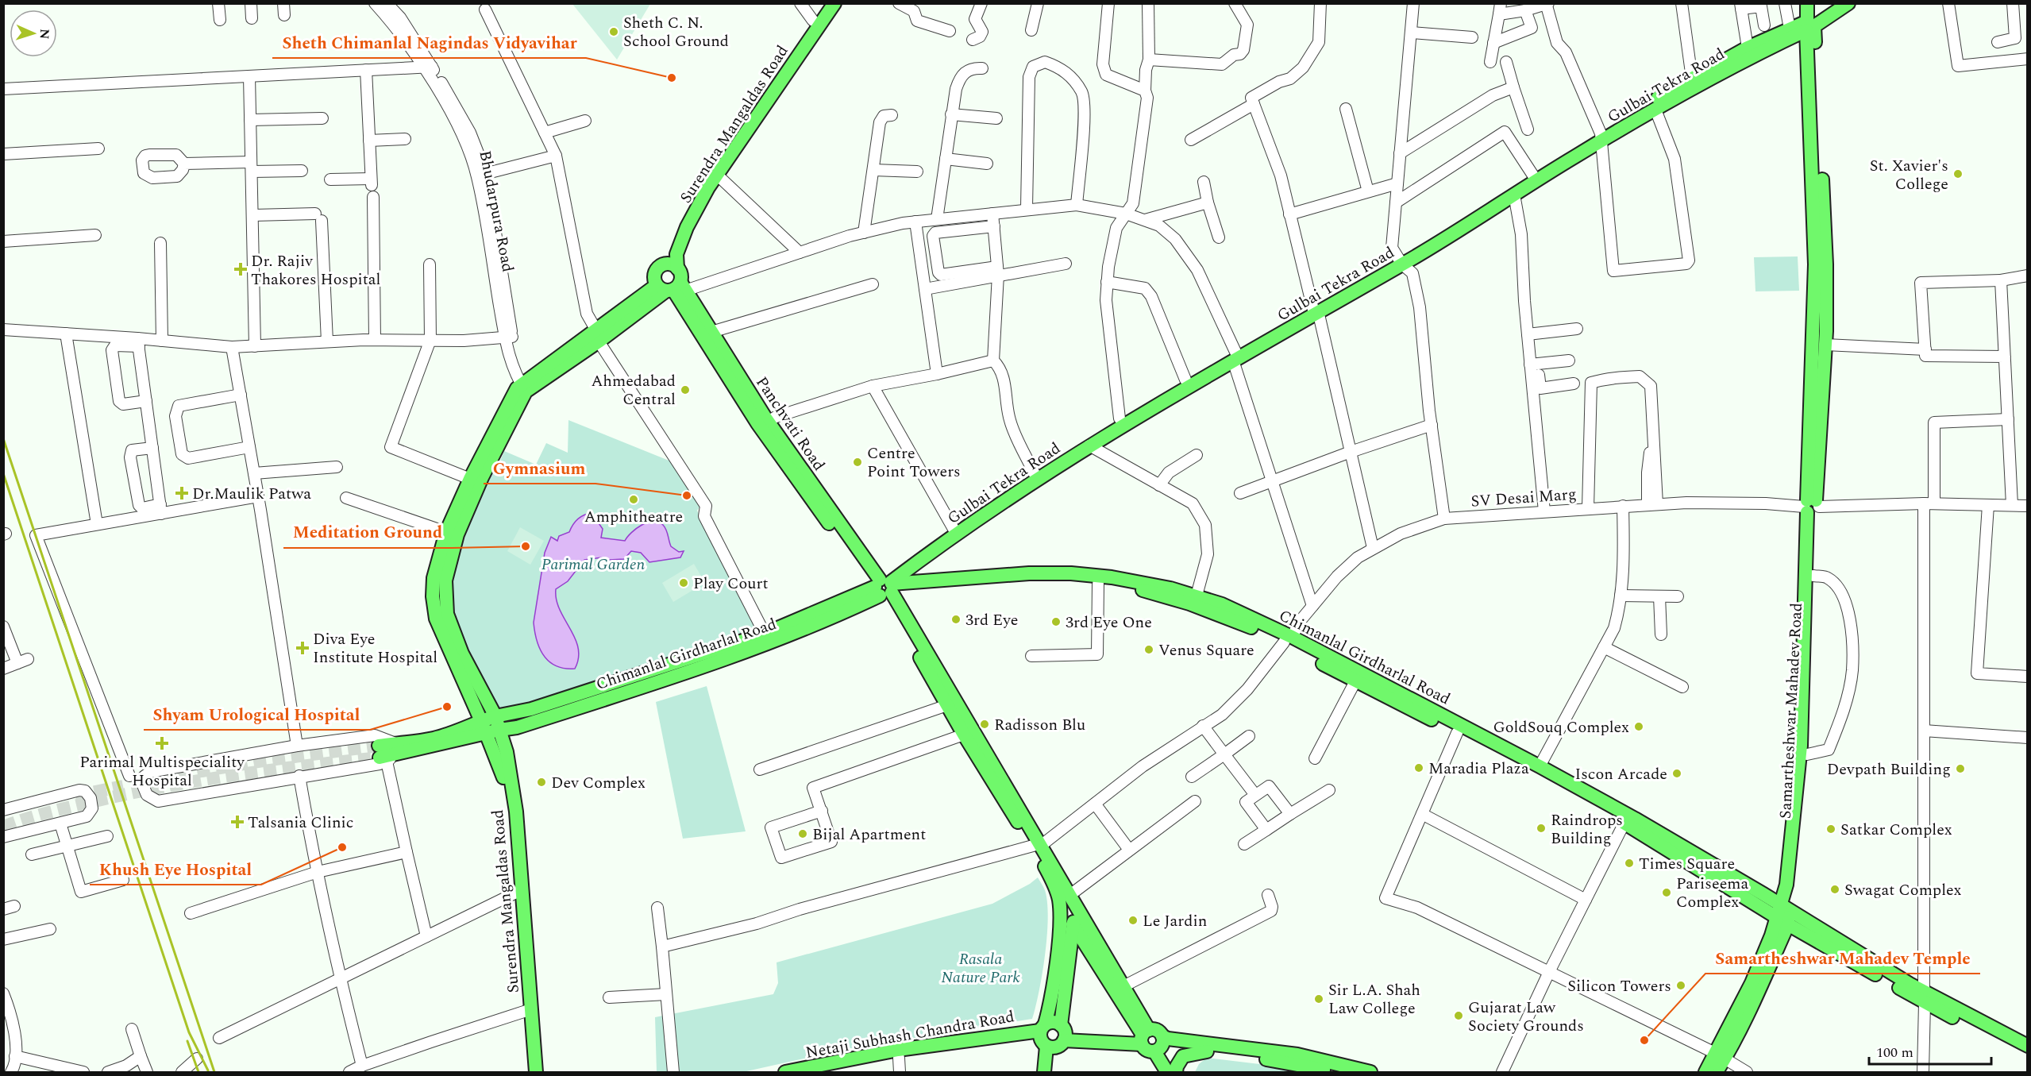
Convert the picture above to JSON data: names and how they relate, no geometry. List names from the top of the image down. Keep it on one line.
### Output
{"streets":{"main road":["Gulbai Tekra Road","Surendra Mangaldas Road","Panchvati Road","Chimanlal Girdharlal Road","Samartheshwar Mahadev Road","Netaji Subhash Chandra Road"],"street":["Bhudarpura Road","SV Desai Marg"]},"crossings":[["Gulbai Tekra Road","Panchvati Road"],["Gulbai Tekra Road","Chimanlal Girdharlal Road"],["Surendra Mangaldas Road","Bhudarpura Road"],["Surendra Mangaldas Road","Panchvati Road"],["Surendra Mangaldas Road","Chimanlal Girdharlal Road"],["Panchvati Road","Chimanlal Girdharlal Road"],["SV Desai Marg","Chimanlal Girdharlal Road"],["SV Desai Marg","Samartheshwar Mahadev Road"],["Chimanlal Girdharlal Road","Samartheshwar Mahadev Road"]],"parks":["Parimal Garden","Rasala Nature Park"],"places":{"other":["Sheth C. N. School Ground","Sheth Chimanlal Nagindas Vidyavihar","St. Xavier's College","Ahmedabad Central","Centre Point Towers","Gymnasium","Amphitheatre","Meditation Ground","Play Court","3rd Eye","3rd Eye One","Venus Square","Shyam Urological Hospital","Radisson Blu","GoldSouq Complex","Maradia Plaza","Devpath Building","Iscon Arcade","Dev Complex","Raindrops Building","Satkar Complex","Bijal Apartment","Khush Eye Hospital","Times Square","Swagat Complex","Pariseema Complex","Le Jardin","Silicon Towers","Sir L.A. Shah Law College","Gujarat Law Society Grounds","Samartheshwar Mahadev Temple"],"health":["Dr. Rajiv Thakores Hospital","Dr.Maulik Patwa","Diva Eye Institute Hospital","Parimal Multispeciality Hospital","Talsania Clinic"]},"scale_bar":"100 m","north":"right"}
